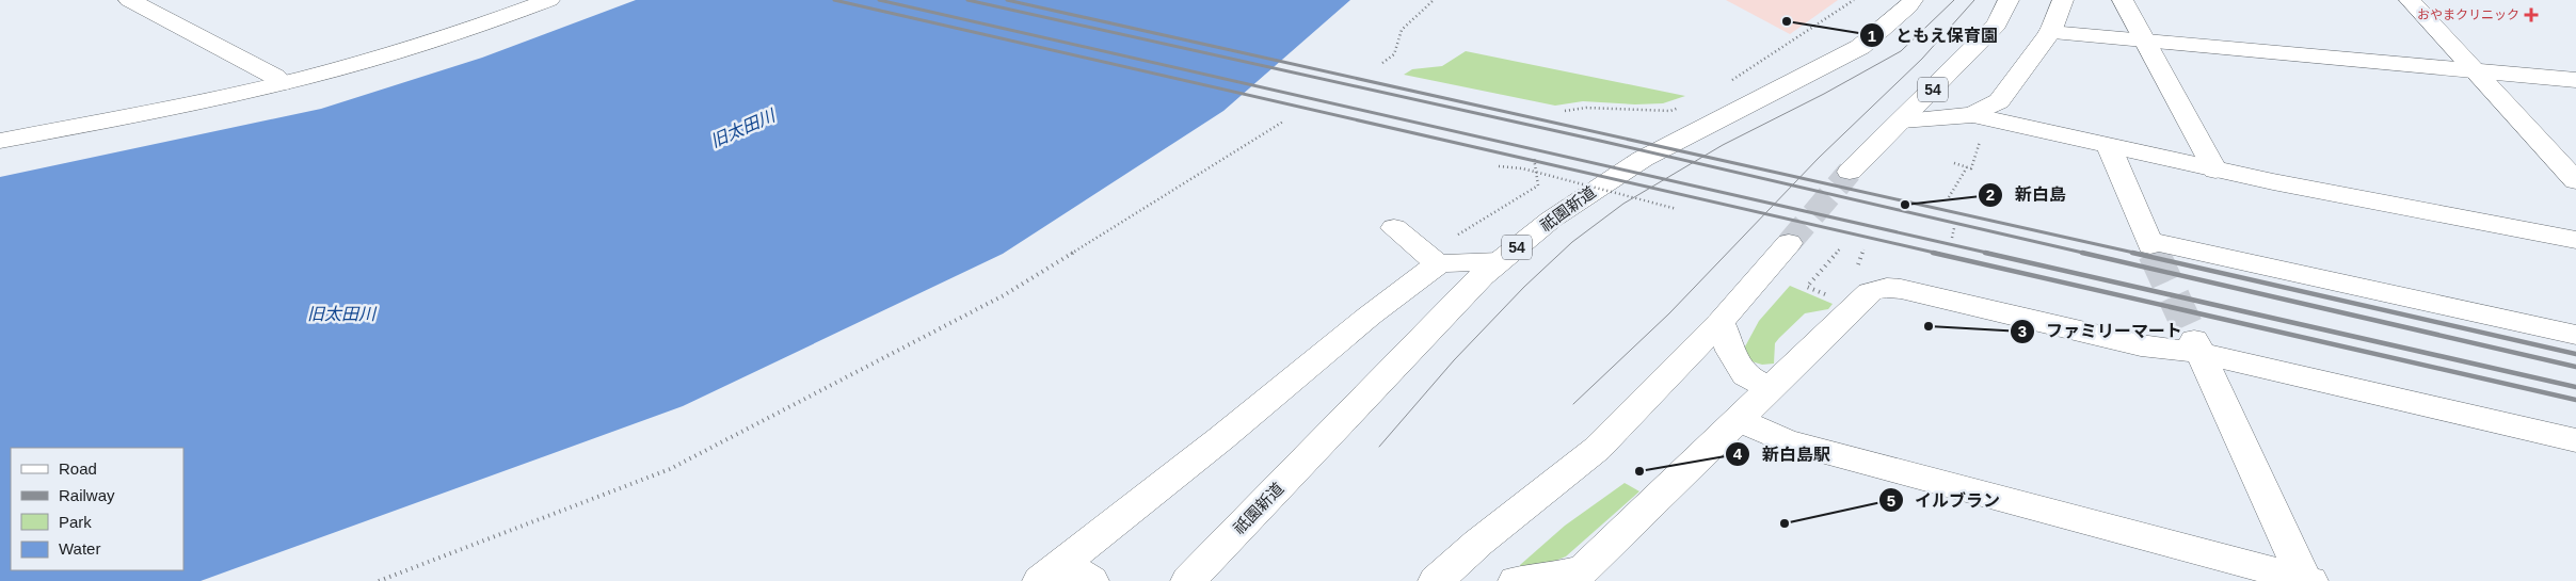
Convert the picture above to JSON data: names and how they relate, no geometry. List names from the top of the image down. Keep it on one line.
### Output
{"streets":{"main road":["54","祇園新道"]},"water":["旧太田川"],"places":{"health":["おやまクリニック"],"other":["ともえ保育園","新白島","ファミリーマート","新白島駅","イルブラン"]},"legend":["Road","Railway","Park","Water"]}
